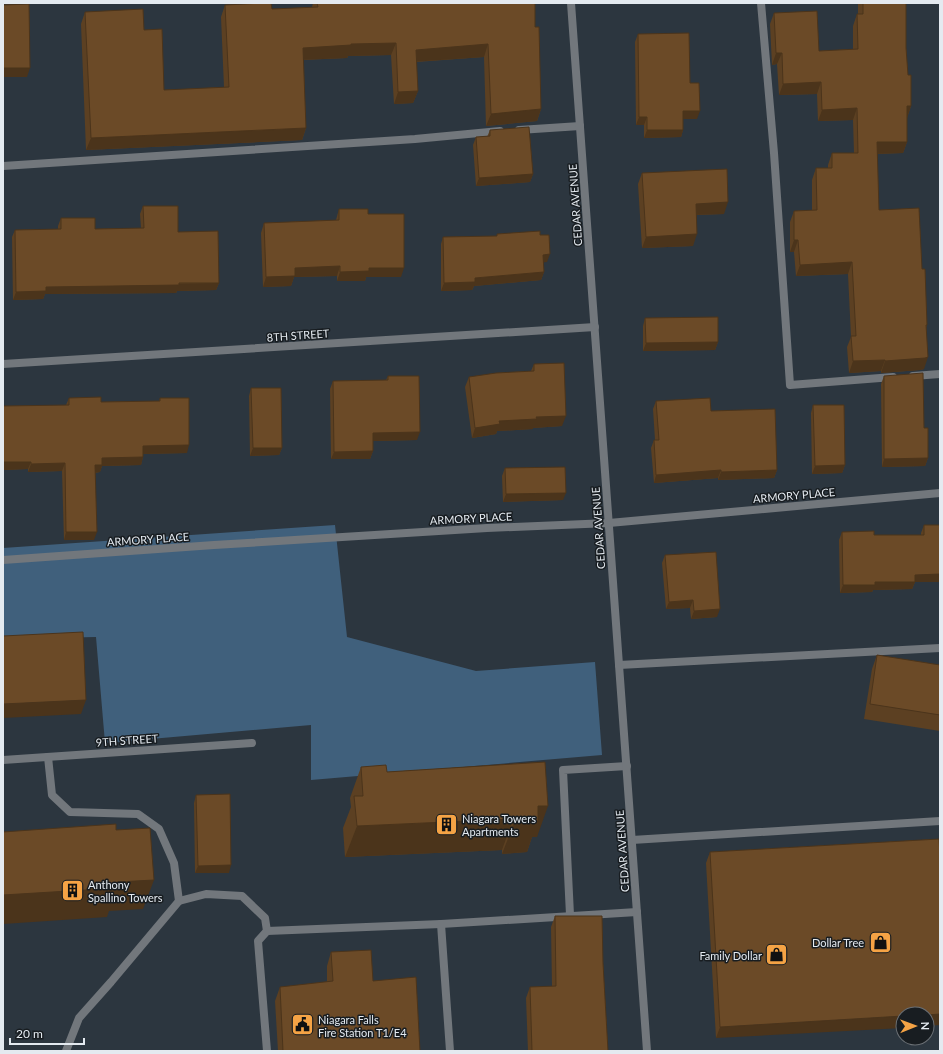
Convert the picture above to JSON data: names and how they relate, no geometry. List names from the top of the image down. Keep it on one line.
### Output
{"streets":{"street":["CEDAR AVENUE","8TH STREET","ARMORY PLACE","9TH STREET"]},"crossings":[["CEDAR AVENUE","8TH STREET"],["CEDAR AVENUE","ARMORY PLACE"]],"places":{"building":["Niagara Towers Apartments","Anthony Spallino Towers"],"shop":["Dollar Tree","Family Dollar"],"public building":["Niagara Falls Fire Station T1/E4"]},"scale_bar":"20 m","north":"right"}
